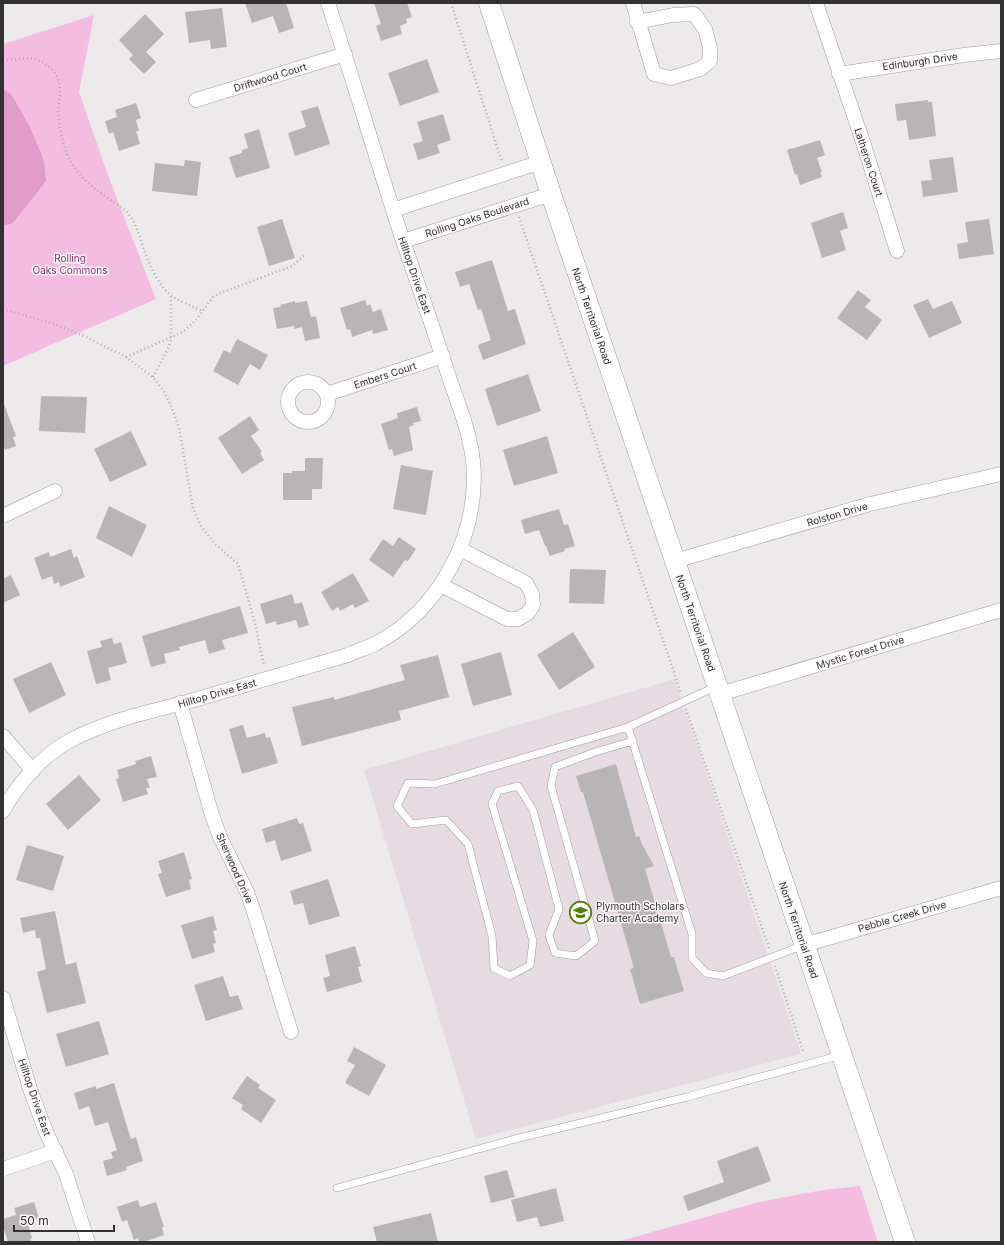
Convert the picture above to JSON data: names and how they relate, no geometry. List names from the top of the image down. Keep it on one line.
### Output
{"streets":{"main road":["North Territorial Road"],"street":["Edinburgh Drive","Driftwood Court","Latheron Court","Rolling Oaks Boulevard","Hilltop Drive East","Embers Court","Rolston Drive","Mystic Forest Drive","Sherwood Drive","Pebble Creek Drive"]},"crossings":[["Edinburgh Drive","Latheron Court"],["Driftwood Court","Hilltop Drive East"],["Rolling Oaks Boulevard","Hilltop Drive East"],["Rolling Oaks Boulevard","North Territorial Road"],["Hilltop Drive East","Embers Court"],["Hilltop Drive East","Sherwood Drive"],["North Territorial Road","Rolston Drive"],["North Territorial Road","Mystic Forest Drive"],["North Territorial Road","Pebble Creek Drive"]],"parks":["Rolling Oaks Commons"],"places":{"school or university":["Plymouth Scholars Charter Academy"]},"scale_bar":"50 m"}
